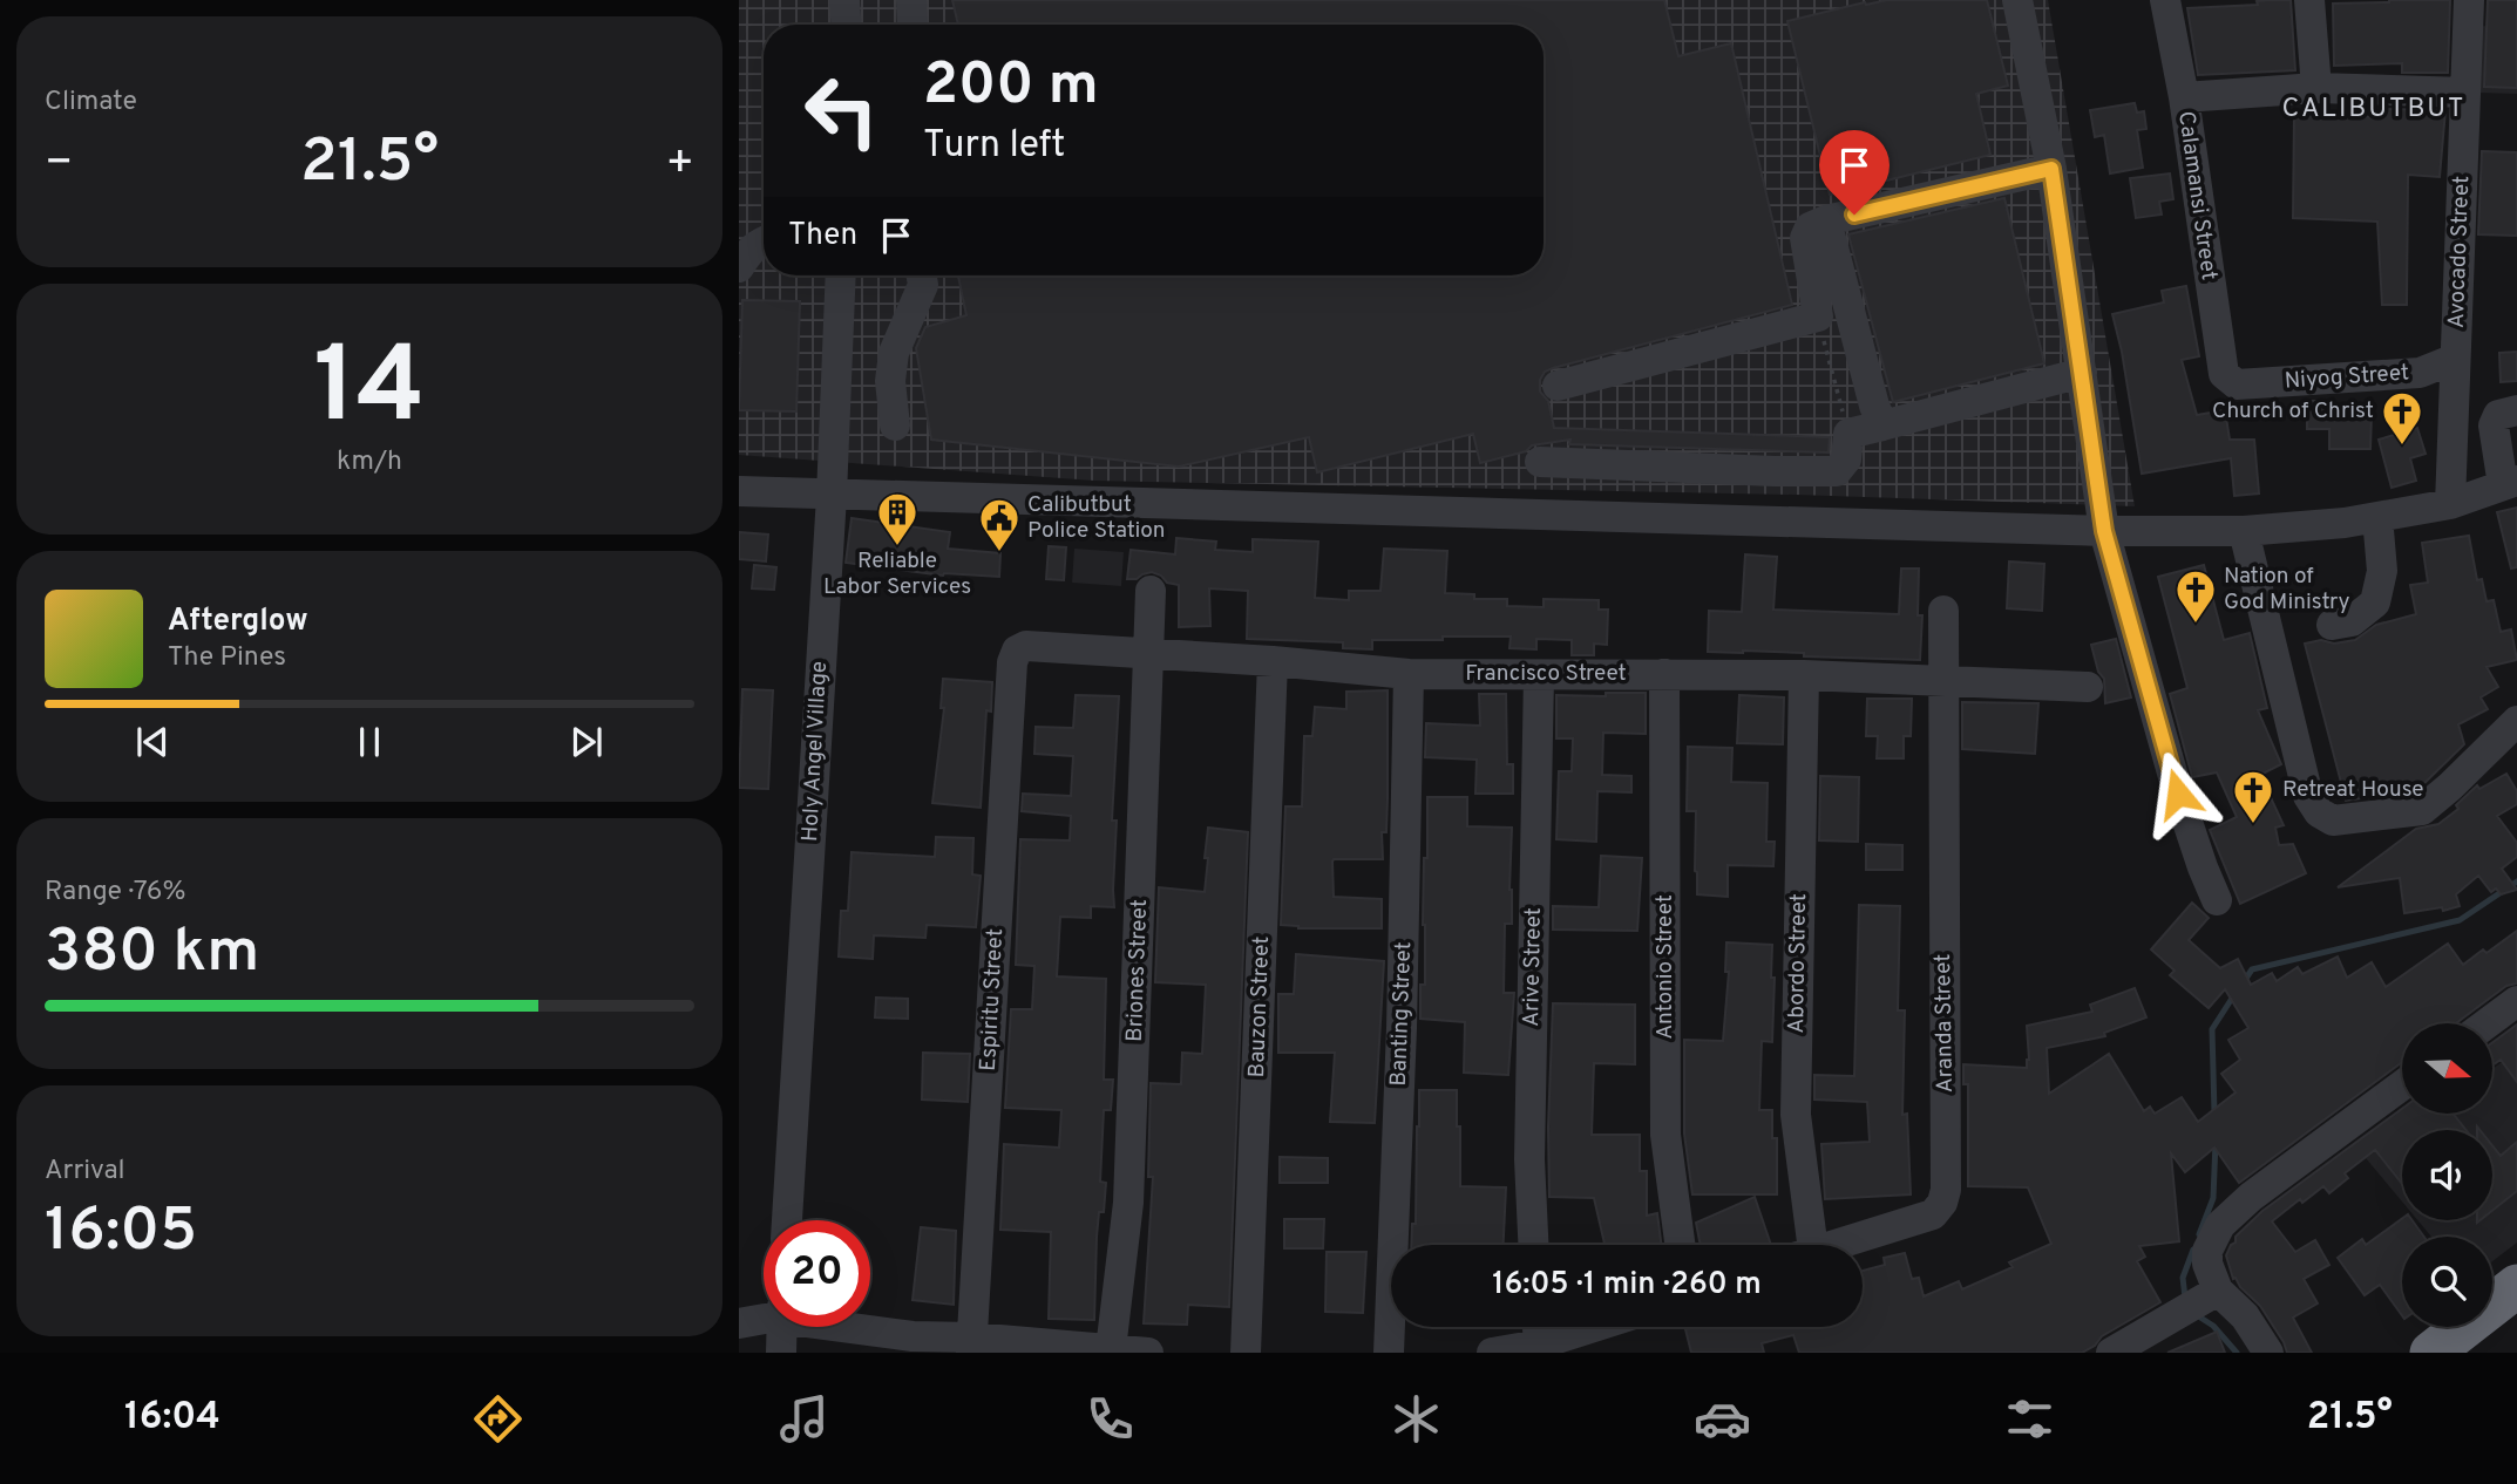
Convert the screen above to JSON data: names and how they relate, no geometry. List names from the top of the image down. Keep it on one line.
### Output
{"streets":{"street":["Calamansi Street","Avocado Street","Niyog Street","Francisco Street","Holy Angel Village","Abordo Street","Arive Street","Antonio Street","Briones Street","Espiritu Street","Bauzon Street","Banting Street","Aranda Street"]},"crossings":[["Calamansi Street","Niyog Street"],["Avocado Street","Niyog Street"],["Francisco Street","Abordo Street"],["Francisco Street","Arive Street"],["Francisco Street","Antonio Street"],["Francisco Street","Briones Street"],["Francisco Street","Espiritu Street"],["Francisco Street","Bauzon Street"],["Francisco Street","Banting Street"],["Francisco Street","Aranda Street"]],"districts":["CALIBUTBUT"],"places":{"church":["Church of Christ","Nation of God Ministry","Retreat House"],"building":["Reliable Labor Services"],"public building":["Calibutbut Police Station"]},"north":"right","page":{"tile":["Climate",["14","km/h"],["Range · 76%","380 km"],["Arrival","16:05"]],"turn":["200 m","Turn left"],"heat":["−","21.5°","+"],"then":"Then","song":["Afterglow","The Pines"],"limit":"20","trip":"16:05 · 1 min · 260 m","tabs":["16:04","21.5°"]}}
